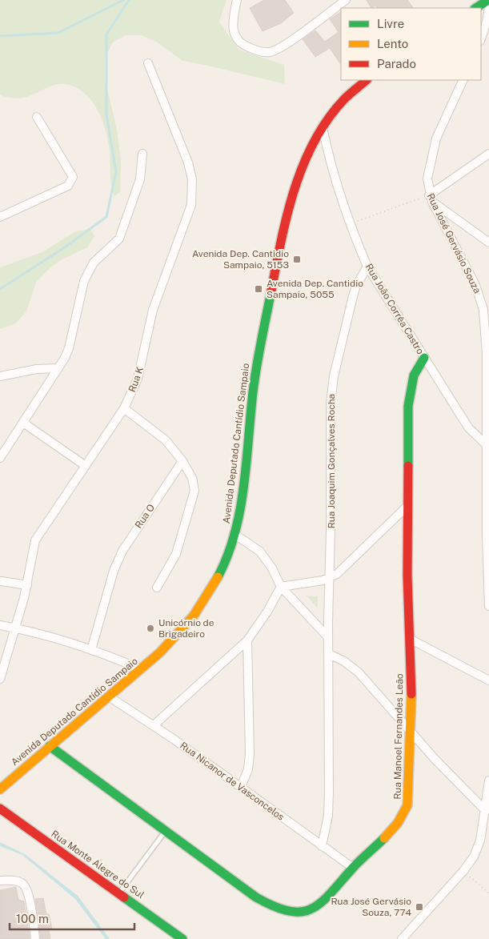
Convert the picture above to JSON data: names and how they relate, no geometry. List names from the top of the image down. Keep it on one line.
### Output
{"streets":{"street":["Rua José Gervásio Souza","Rua João Corrêa Castro","Rua K","Avenida Deputado Cantídio Sampaio","Rua Joaquim Gonçalves Rocha","Rua O","Rua Manoel Fernandes Leão","Rua Nicanor de Vasconcelos","Rua Monte Alegre do Sul"]},"crossings":[["Rua José Gervásio Souza","Rua João Corrêa Castro"],["Rua João Corrêa Castro","Avenida Deputado Cantídio Sampaio"],["Rua João Corrêa Castro","Rua Joaquim Gonçalves Rocha"],["Rua João Corrêa Castro","Rua Manoel Fernandes Leão"],["Avenida Deputado Cantídio Sampaio","Rua Manoel Fernandes Leão"],["Avenida Deputado Cantídio Sampaio","Rua Nicanor de Vasconcelos"],["Rua Joaquim Gonçalves Rocha","Rua Nicanor de Vasconcelos"],["Rua Manoel Fernandes Leão","Rua Nicanor de Vasconcelos"]],"places":{"transit":["Avenida Dep. Cantidio Sampaio, 5153","Avenida Dep. Cantidio Sampaio, 5055","Rua José Gervásio Souza, 774"],"other":["Unicórnio de Brigadeiro"]},"legend":["Livre","Lento","Parado"],"scale_bar":"100 m"}
